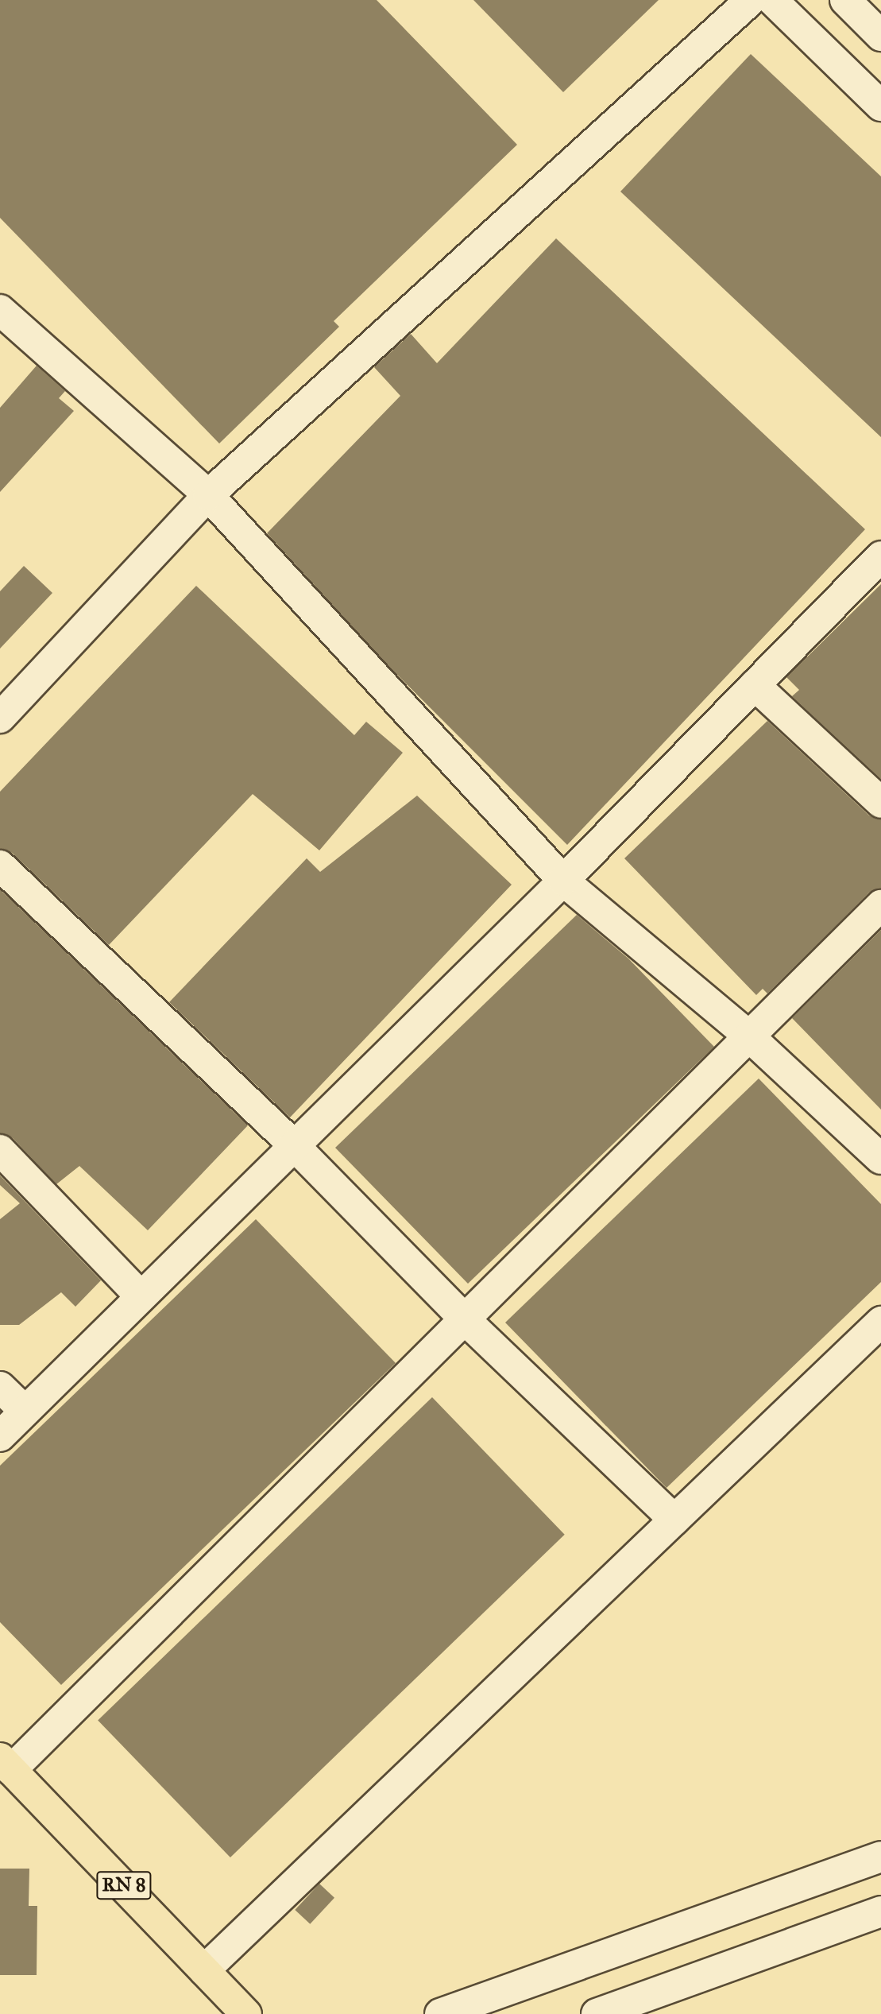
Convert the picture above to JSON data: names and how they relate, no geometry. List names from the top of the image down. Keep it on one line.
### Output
{"streets":{"main road":["RN 8"]}}
